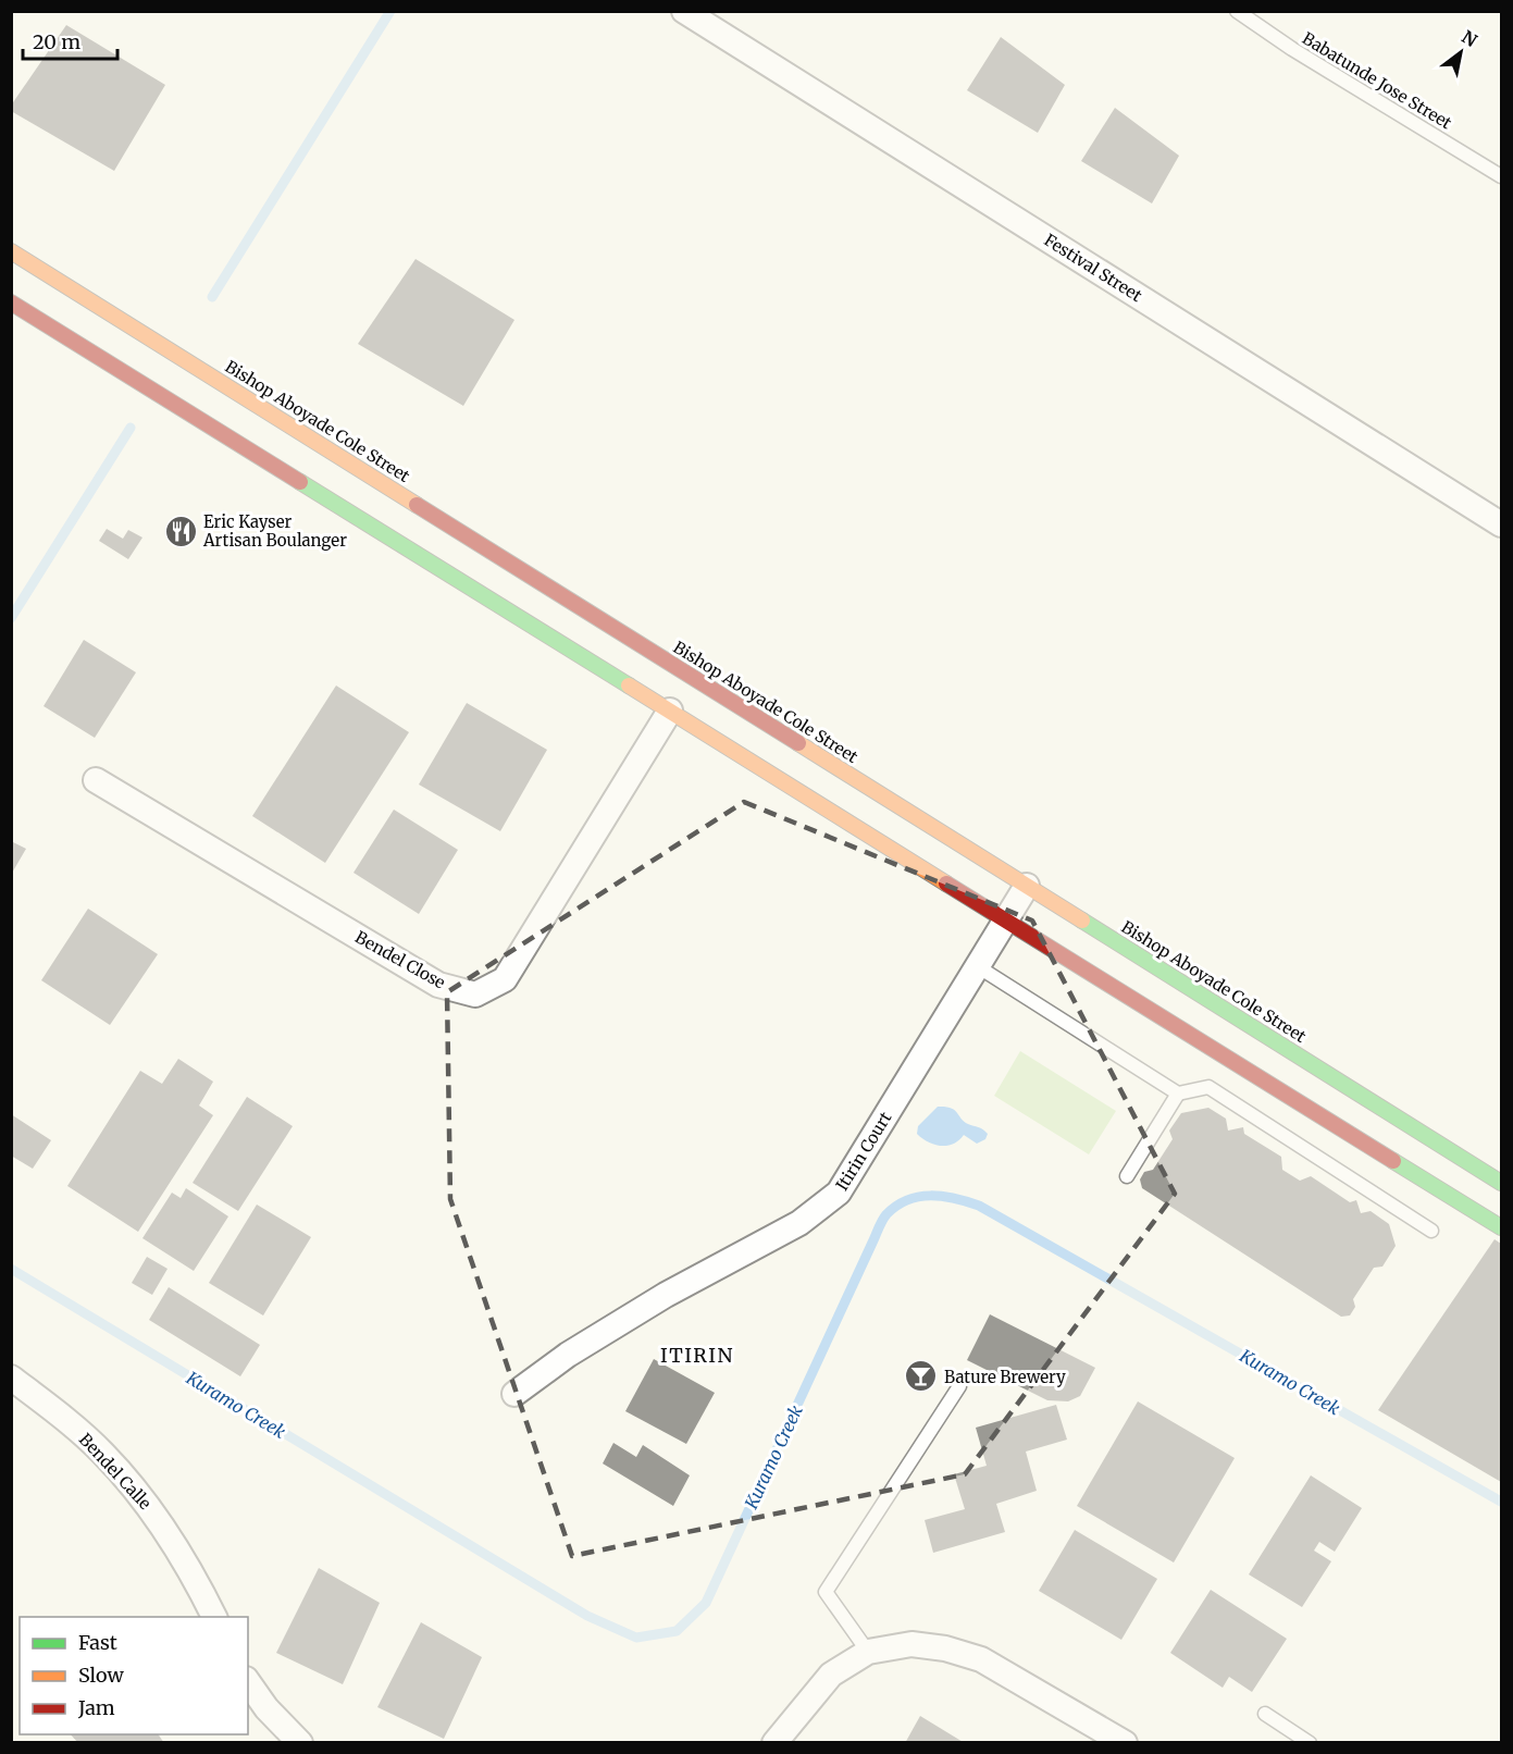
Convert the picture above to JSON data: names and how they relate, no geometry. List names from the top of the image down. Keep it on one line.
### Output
{"streets":{"street":["Festival Street","Bishop Aboyade Cole Street","Bendel Close","Itirin Court","Bendel Calle"],"lane":["Babatunde Jose Street"]},"crossings":[["Bishop Aboyade Cole Street","Itirin Court"]],"districts":["ITIRIN"],"water":["Kuramo Creek"],"places":{"restaurant":["Eric Kayser Artisan Boulanger"],"bar":["Bature Brewery"]},"legend":["Fast","Slow","Jam"],"scale_bar":"20 m","north":"top right"}
